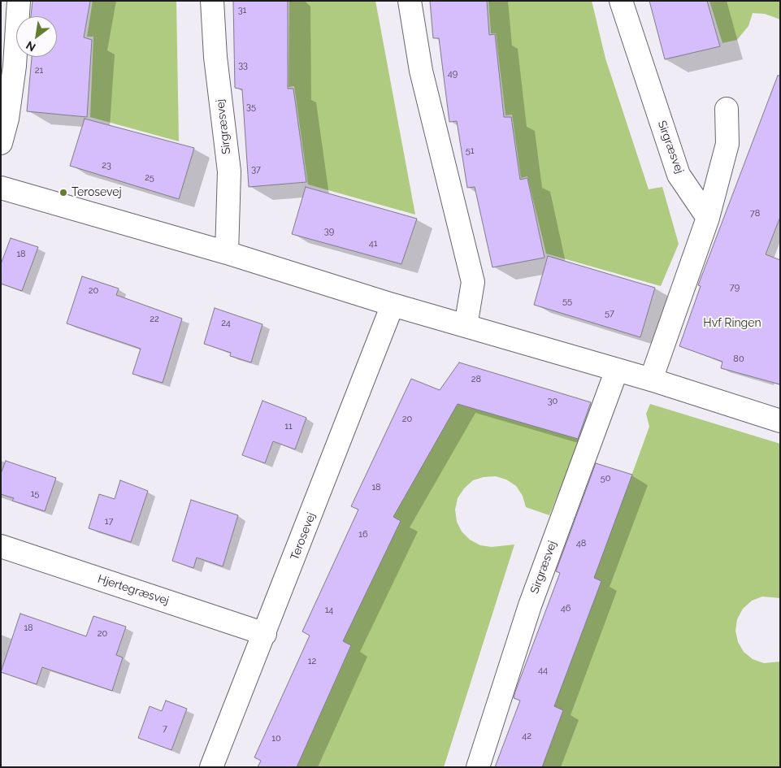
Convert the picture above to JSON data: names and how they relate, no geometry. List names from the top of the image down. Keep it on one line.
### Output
{"streets":{"street":["Sirgræsvej","Terosevej","Hjertegræsvej"]},"crossings":[["Terosevej","Hjertegræsvej"]],"parks":["Hvf Ringen"],"places":["Terosevej"],"house_numbers":["31","33","21","49","35","51","23","37","25","78","39","41","18","79","20","55","57","22","24","80","28","30","20","11","50","18","15","17","16","48","46","14","18","20","12","44","7","42","10"],"north":"bottom left"}
